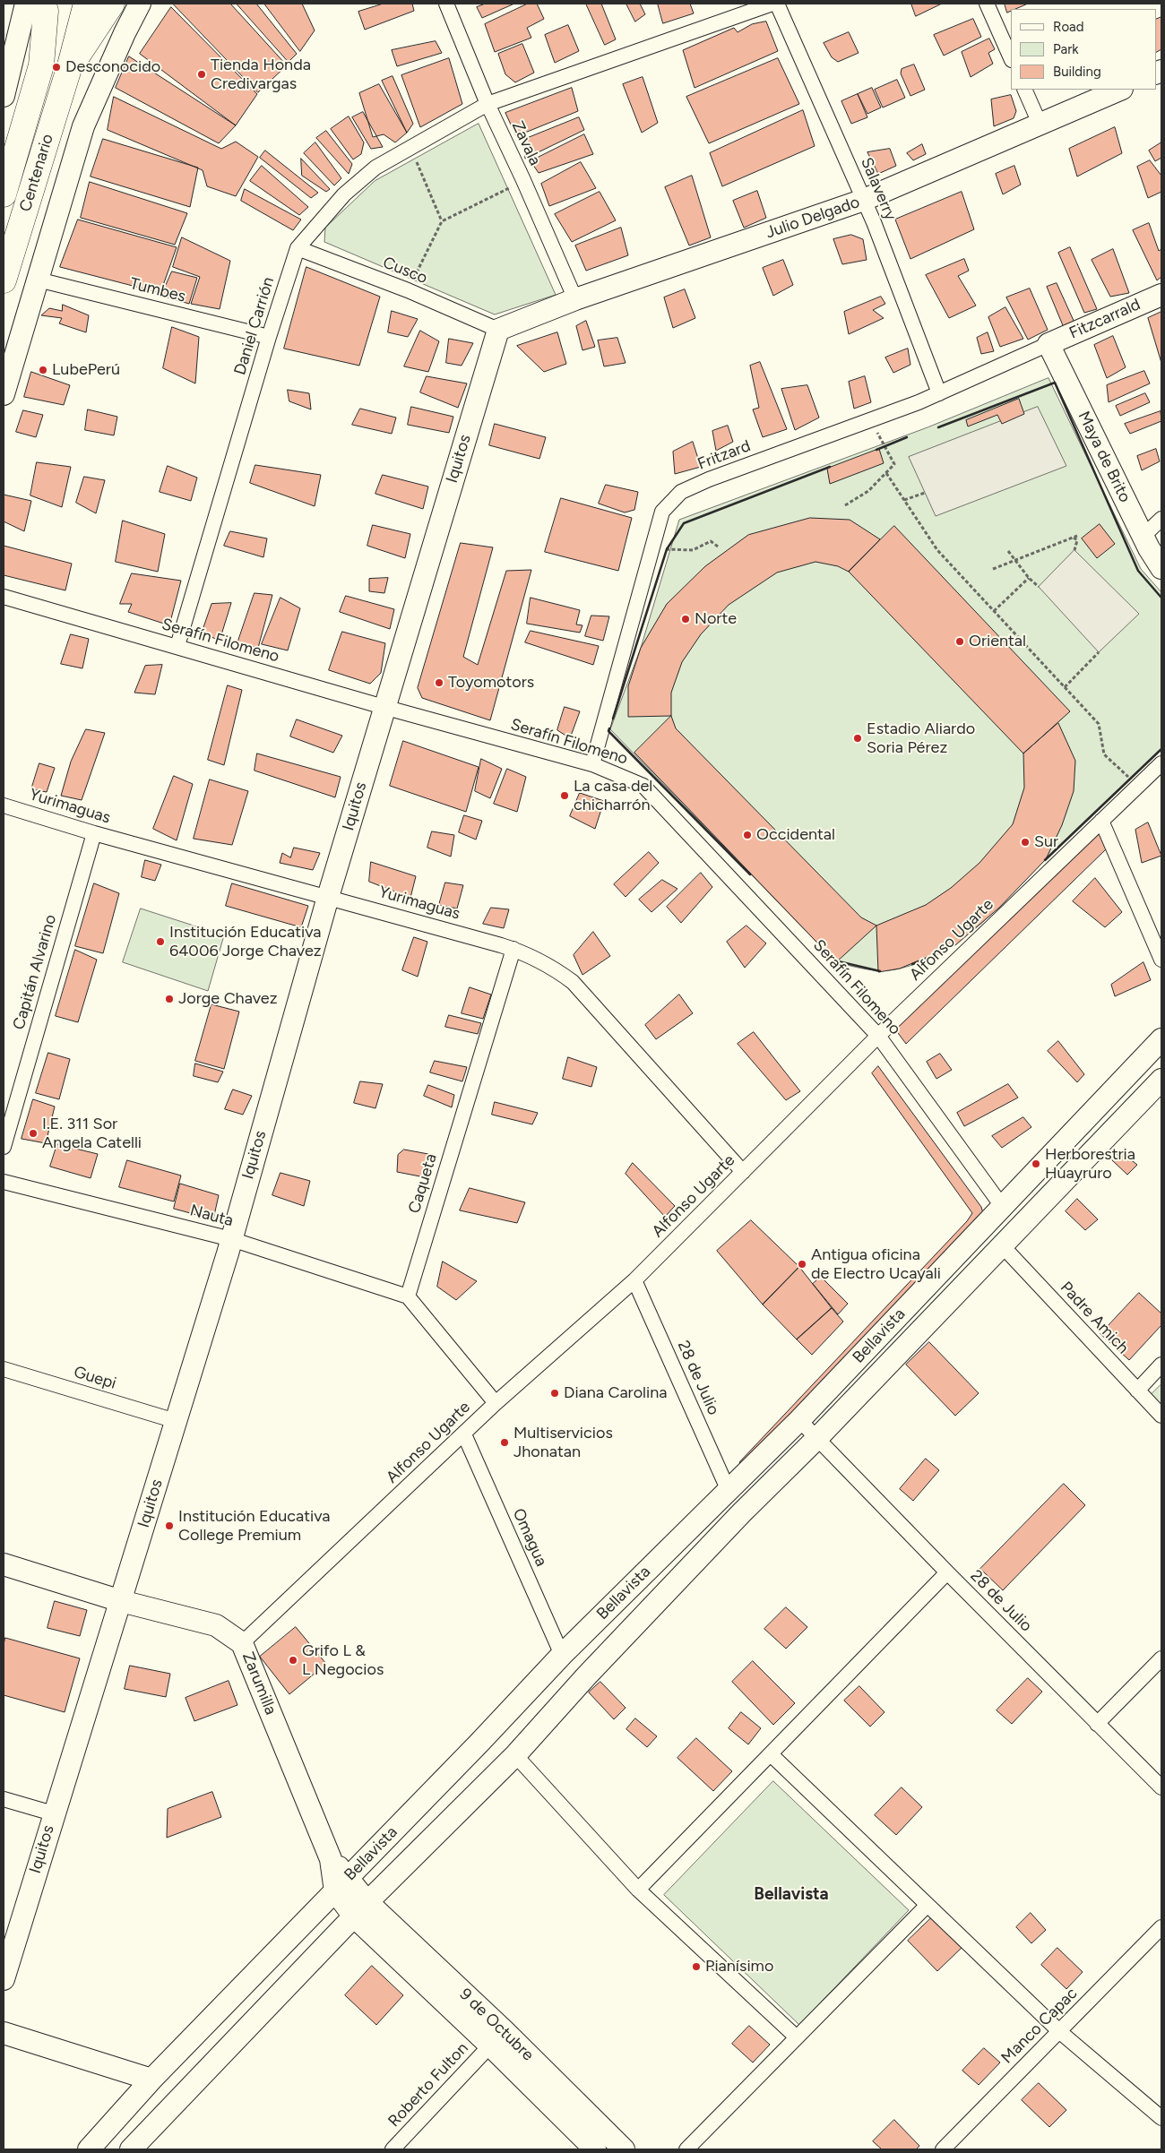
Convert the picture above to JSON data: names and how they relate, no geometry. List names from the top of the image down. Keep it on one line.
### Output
{"streets":{"highway":["Centenario"],"street":["Zavala","Salaverry","Julio Delgado","Cusco","Tumbes","Fitzcarrald","Daniel Carrión","Fritzard","Maya de Brito","Iquitos","Serafín Filomeno","Yurimaguas","Alfonso Ugarte","Capitán Alvarino","Caqueta","Nauta","Padre Amich","Bellavista","Guepi","28 de Julio","Omagua","Zarumilla","9 de Octubre","Manco Capac","Roberto Fulton"]},"crossings":[["Zavala","Julio Delgado"],["Zavala","Daniel Carrión"],["Salaverry","Julio Delgado"],["Salaverry","Fritzard"],["Julio Delgado","Cusco"],["Julio Delgado","Iquitos"],["Cusco","Daniel Carrión"],["Cusco","Iquitos"],["Tumbes","Daniel Carrión"],["Fitzcarrald","Fritzard"],["Fitzcarrald","Maya de Brito"],["Daniel Carrión","Serafín Filomeno"],["Fritzard","Maya de Brito"],["Fritzard","Serafín Filomeno"],["Iquitos","Serafín Filomeno"],["Iquitos","Yurimaguas"],["Iquitos","Nauta"],["Iquitos","Guepi"],["Iquitos","Zarumilla"],["Serafín Filomeno","Alfonso Ugarte"],["Serafín Filomeno","Bellavista"],["Yurimaguas","Alfonso Ugarte"],["Yurimaguas","Capitán Alvarino"],["Yurimaguas","Caqueta"],["Alfonso Ugarte","28 de Julio"],["Alfonso Ugarte","Omagua"],["Alfonso Ugarte","Zarumilla"],["Caqueta","Nauta"],["Padre Amich","Bellavista"],["Bellavista","28 de Julio"],["Bellavista","Omagua"],["Bellavista","Zarumilla"],["Bellavista","9 de Octubre"],["Zarumilla","9 de Octubre"],["9 de Octubre","Roberto Fulton"]],"districts":["Bellavista"],"places":["Desconocido","Tienda Honda Credivargas","LubePerú","Norte","Oriental","Toyomotors","Estadio Aliardo Soria Pérez","La casa del chicharrón","Occidental","Sur","Institución Educativa 64006 Jorge Chavez","Jorge Chavez","I.E. 311 Sor Angela Catelli","Herborestria Huayruro","Antigua oficina de Electro Ucayali","Diana Carolina","Multiservicios Jhonatan","Institución Educativa College Premium","Grifo L & L Negocios","Pianísimo"],"legend":["Road","Park","Building"]}
